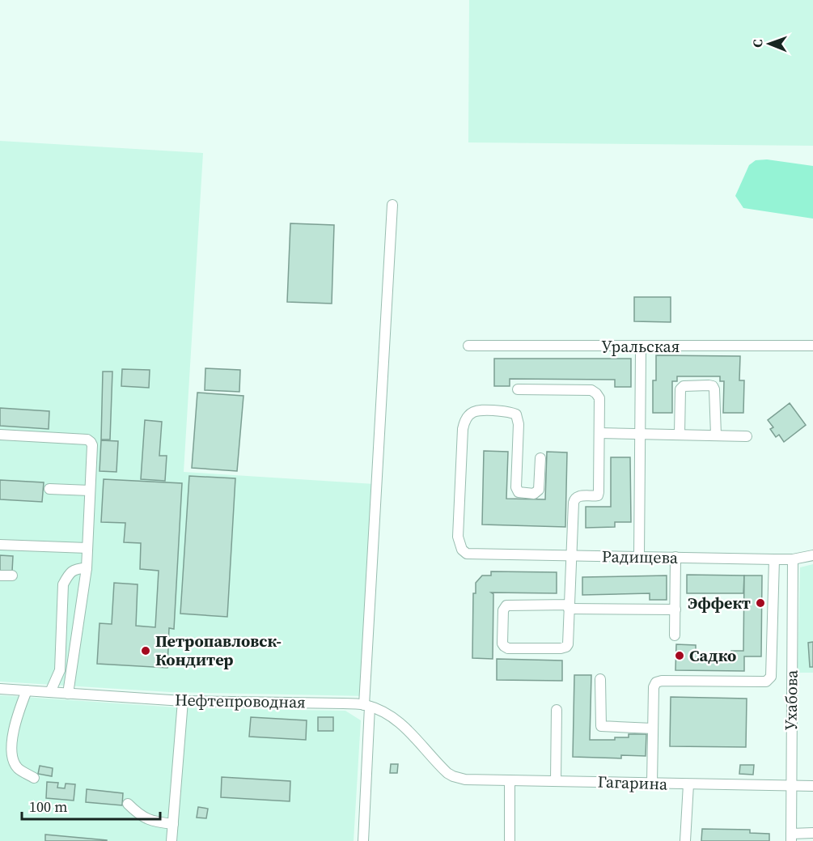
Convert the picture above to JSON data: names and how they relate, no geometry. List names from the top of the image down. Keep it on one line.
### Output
{"streets":{"street":["Уральская","Радищева","Ухабова","Нефтепроводная","Гагарина"]},"crossings":[["Радищева","Ухабова"],["Ухабова","Гагарина"],["Нефтепроводная","Гагарина"]],"places":["Эффект","Петропавловск- Кондитер","Садко"],"scale_bar":"100 m","north":"left"}
